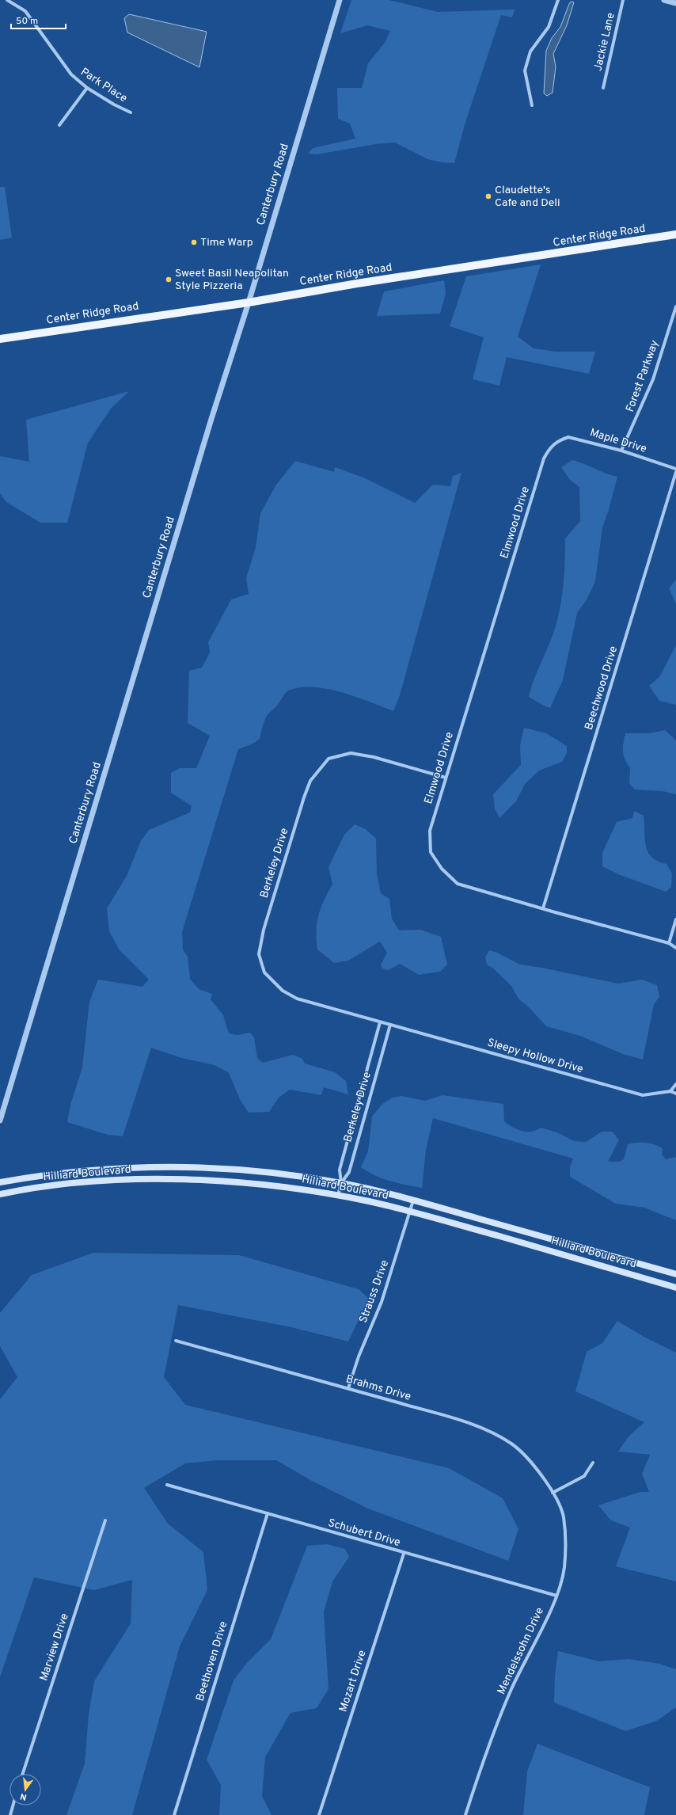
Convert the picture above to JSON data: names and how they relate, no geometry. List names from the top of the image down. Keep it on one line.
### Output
{"streets":{"main road":["Center Ridge Road","Hilliard Boulevard"],"street":["Jackie Lane","Park Place","Canterbury Road","Forest Parkway","Maple Drive","Elmwood Drive","Beechwood Drive","Berkeley Drive","Sleepy Hollow Drive","Strauss Drive","Brahms Drive","Schubert Drive","Marview Drive","Mendelssohn Drive","Beethoven Drive","Mozart Drive"]},"crossings":[["Canterbury Road","Center Ridge Road"],["Forest Parkway","Maple Drive"],["Maple Drive","Elmwood Drive"],["Elmwood Drive","Beechwood Drive"],["Elmwood Drive","Berkeley Drive"],["Berkeley Drive","Sleepy Hollow Drive"],["Berkeley Drive","Hilliard Boulevard"],["Hilliard Boulevard","Strauss Drive"],["Strauss Drive","Brahms Drive"],["Brahms Drive","Mendelssohn Drive"],["Schubert Drive","Mendelssohn Drive"],["Schubert Drive","Beethoven Drive"],["Schubert Drive","Mozart Drive"]],"places":["Claudette's Cafe and Deli","Time Warp","Sweet Basil Neapolitan Style Pizzeria"],"scale_bar":"50 m","north":"bottom"}
